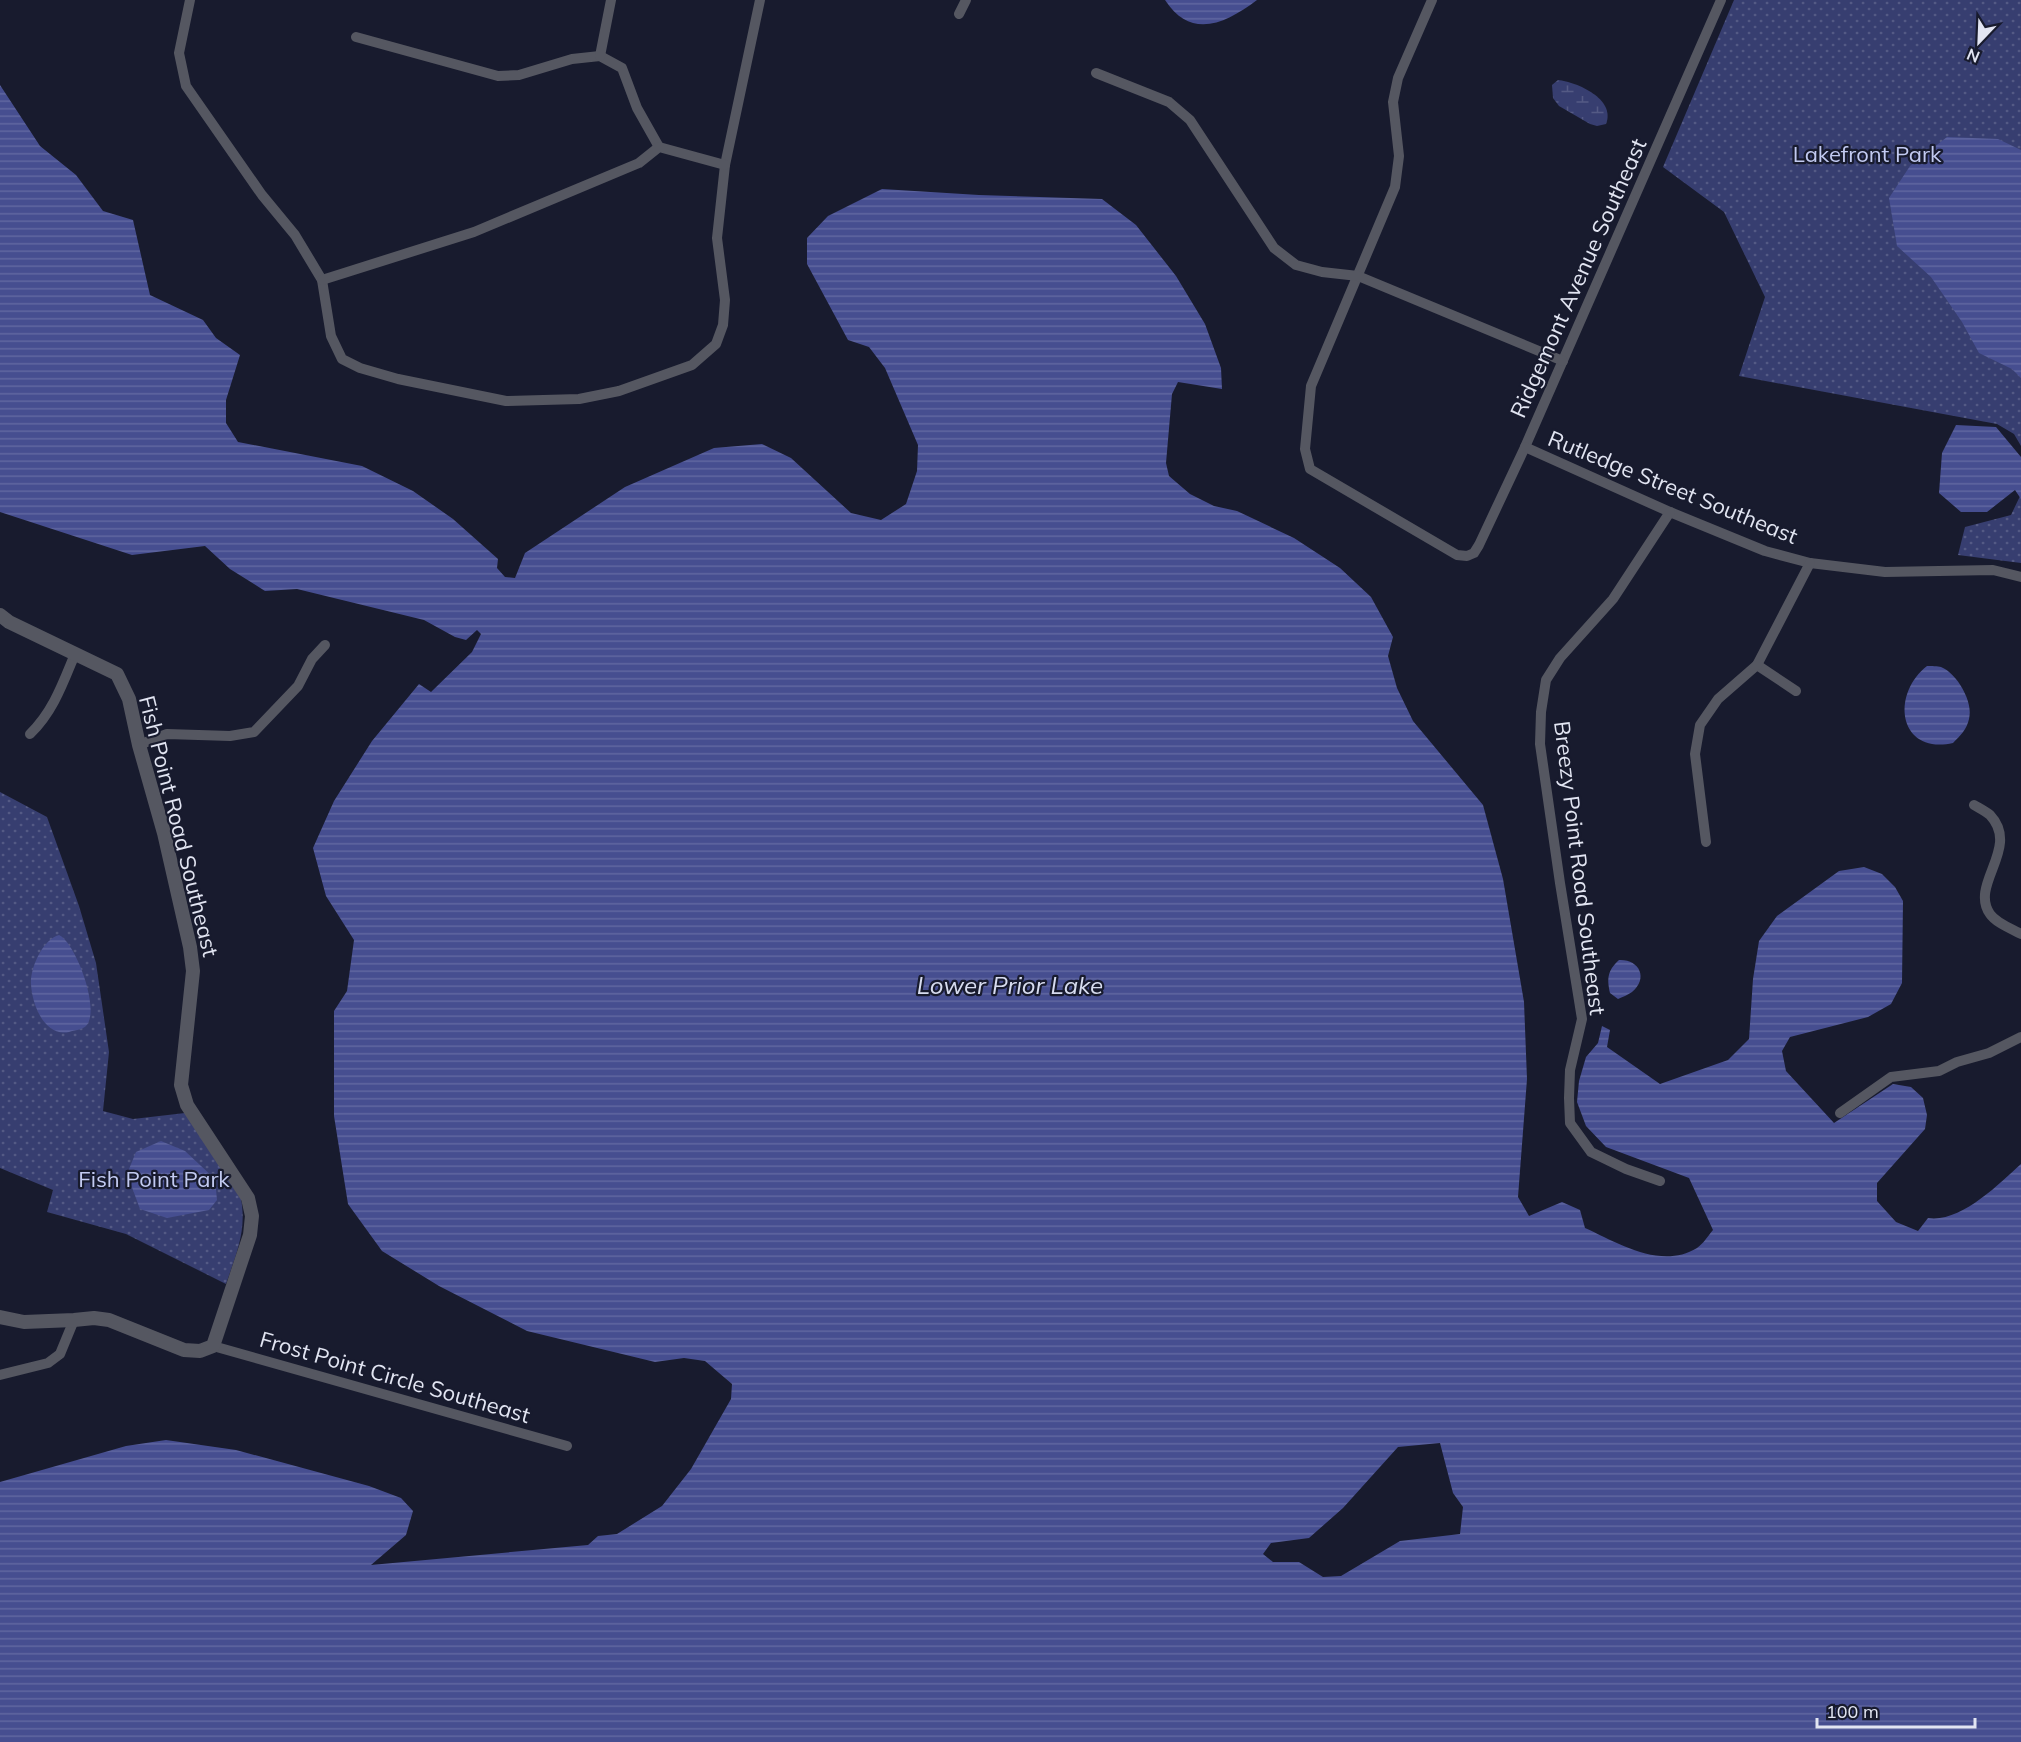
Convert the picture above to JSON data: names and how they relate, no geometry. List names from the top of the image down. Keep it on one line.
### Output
{"streets":{"street":["Ridgemont Avenue Southeast","Rutledge Street Southeast","Fish Point Road Southeast","Breezy Point Road Southeast","Frost Point Circle Southeast"]},"crossings":[["Ridgemont Avenue Southeast","Rutledge Street Southeast"],["Rutledge Street Southeast","Breezy Point Road Southeast"],["Fish Point Road Southeast","Frost Point Circle Southeast"]],"water":["Lower Prior Lake"],"parks":["Lakefront Park","Fish Point Park"],"scale_bar":"100 m","north":"bottom left"}
